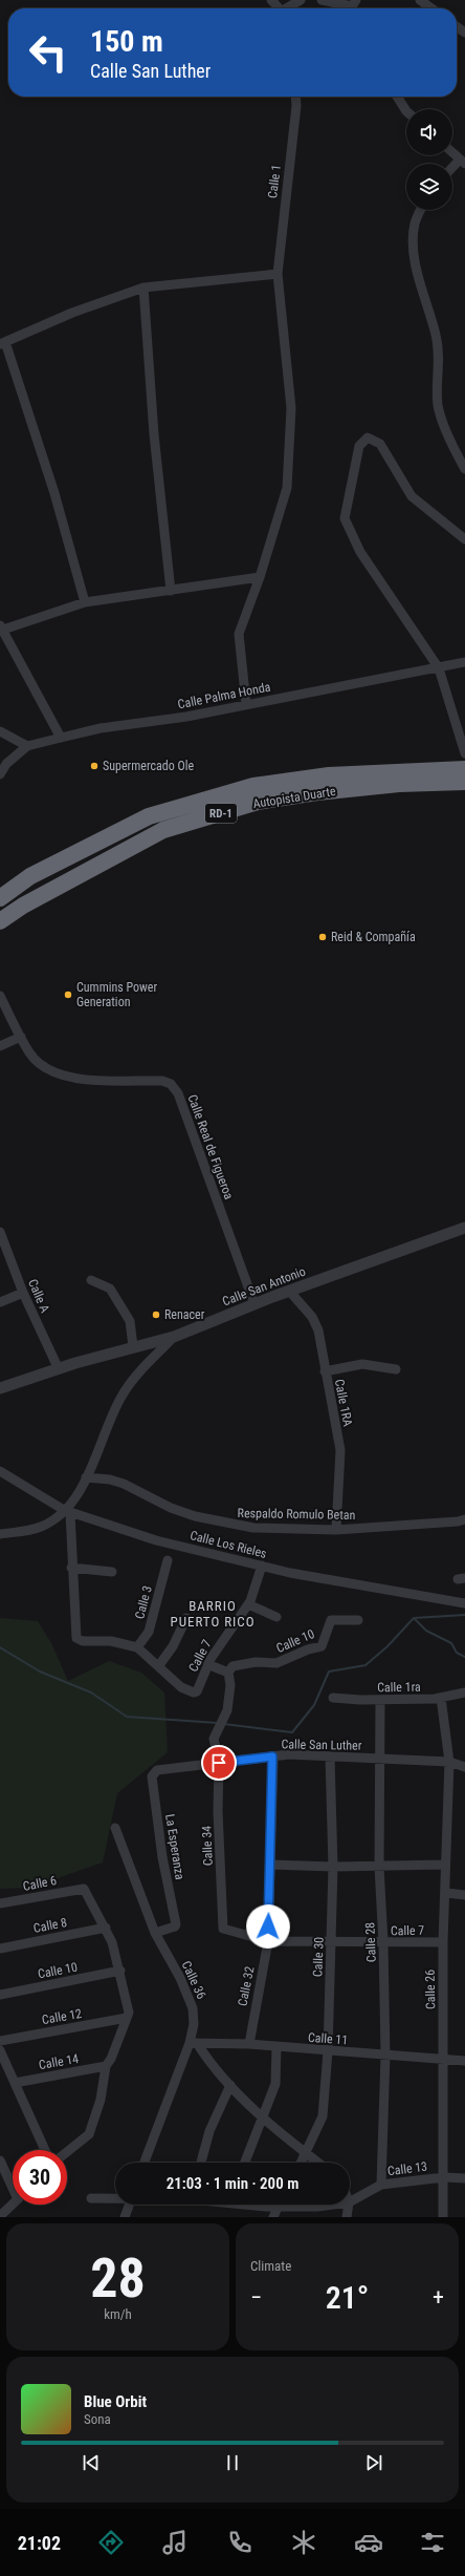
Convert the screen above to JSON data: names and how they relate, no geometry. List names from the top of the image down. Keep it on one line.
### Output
{"streets":{"highway":["Autopista Duarte","RD-1"],"street":["Calle 1","Calle Palma Honda","Calle Real de Figueroa","Calle San Antonio","Calle A","Calle 1RA","Respaldo Romulo Betan","Calle Los Rieles","Calle 3","Calle 10","Calle 7","Calle 1ra","Calle San Luther","Calle 34","La Esperanza","Calle 6","Calle 8","Calle 28","Calle 30","Calle 36","Calle 32","Calle 26","Calle 12","Calle 11","Calle 14","Calle 13"]},"crossings":[["Calle 1","Calle Palma Honda"],["Calle Real de Figueroa","Calle San Antonio"],["Calle San Antonio","Calle A"],["Calle San Antonio","Calle 1RA"],["Calle 1RA","Respaldo Romulo Betan"],["Calle Los Rieles","Calle 7"],["Calle 10","Calle 34"],["Calle 7","Calle 34"],["Calle 7","Calle 28"],["Calle 7","Calle 30"],["Calle 7","Calle 32"],["Calle 7","Calle 26"],["Calle 1ra","Calle 28"],["Calle 1ra","Calle 26"],["Calle San Luther","Calle 34"],["Calle San Luther","La Esperanza"],["Calle San Luther","Calle 28"],["Calle San Luther","Calle 30"],["Calle San Luther","Calle 32"],["Calle San Luther","Calle 26"],["La Esperanza","Calle 36"],["Calle 6","Calle 8"],["Calle 28","Calle 11"],["Calle 28","Calle 13"],["Calle 30","Calle 11"],["Calle 36","Calle 11"],["Calle 32","Calle 11"],["Calle 26","Calle 11"],["Calle 26","Calle 13"]],"districts":["BARRIO PUERTO RICO"],"places":["Supermercado Ole","Reid & Compañía","Cummins Power Generation","Renacer"],"page":{"turn":["150 m","Calle San Luther"],"limit":"30","trip":"21:03 · 1 min · 200 m","tile":[["28","km/h"],"Climate"],"heat":["−","21°","+"],"song":["Blue Orbit","Sona"],"tabs":"21:02"}}
